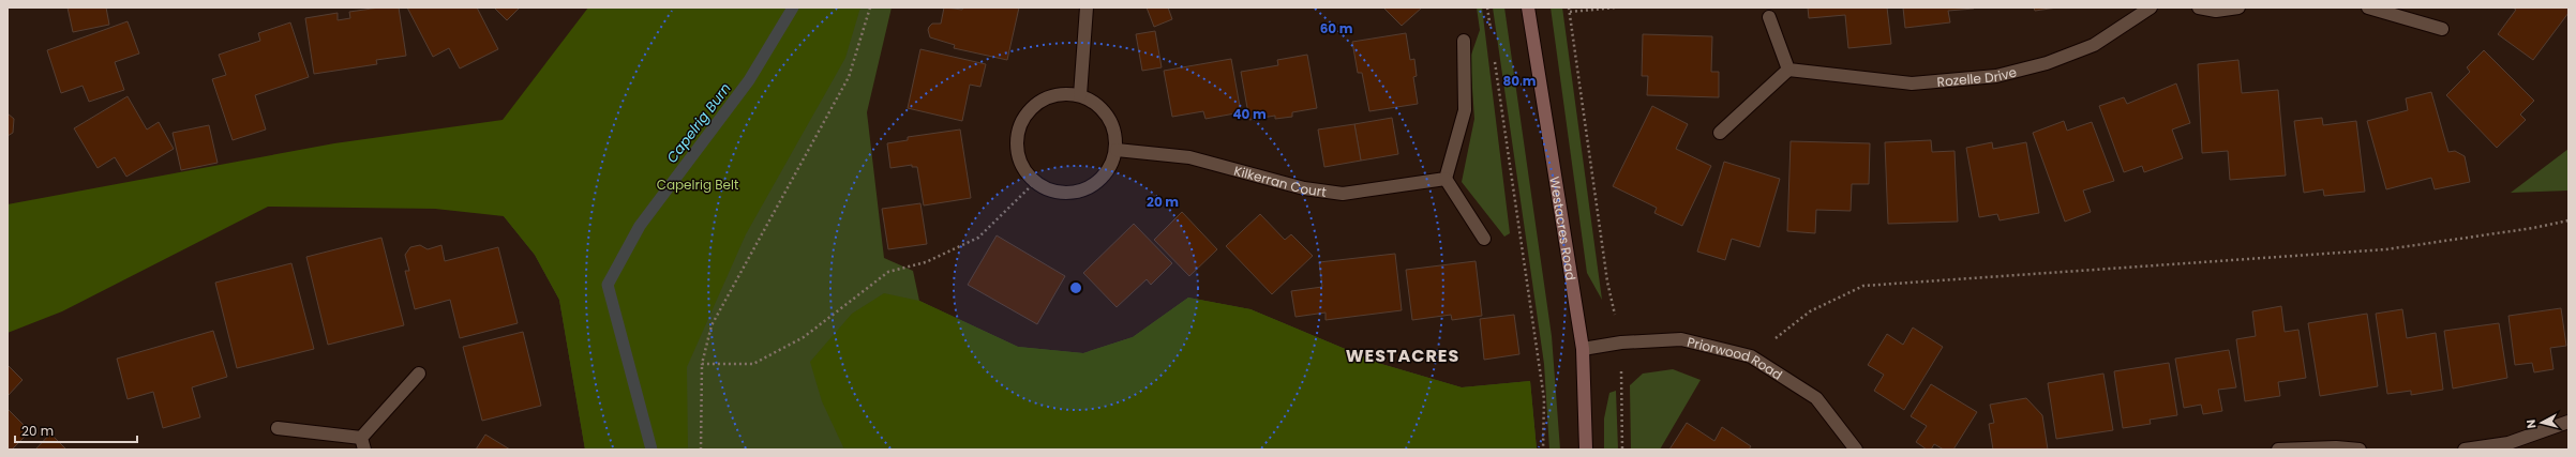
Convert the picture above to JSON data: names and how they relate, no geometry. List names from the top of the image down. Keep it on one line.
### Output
{"streets":{"street":["Rozelle Drive","Kilkerran Court","Westacres Road","Priorwood Road"]},"crossings":[["Westacres Road","Priorwood Road"]],"districts":["WESTACRES"],"water":["Capelrig Burn"],"parks":["Capelrig Belt"],"scale_bar":"20 m","north":"left","rings":["60 m","80 m","40 m","20 m"]}
